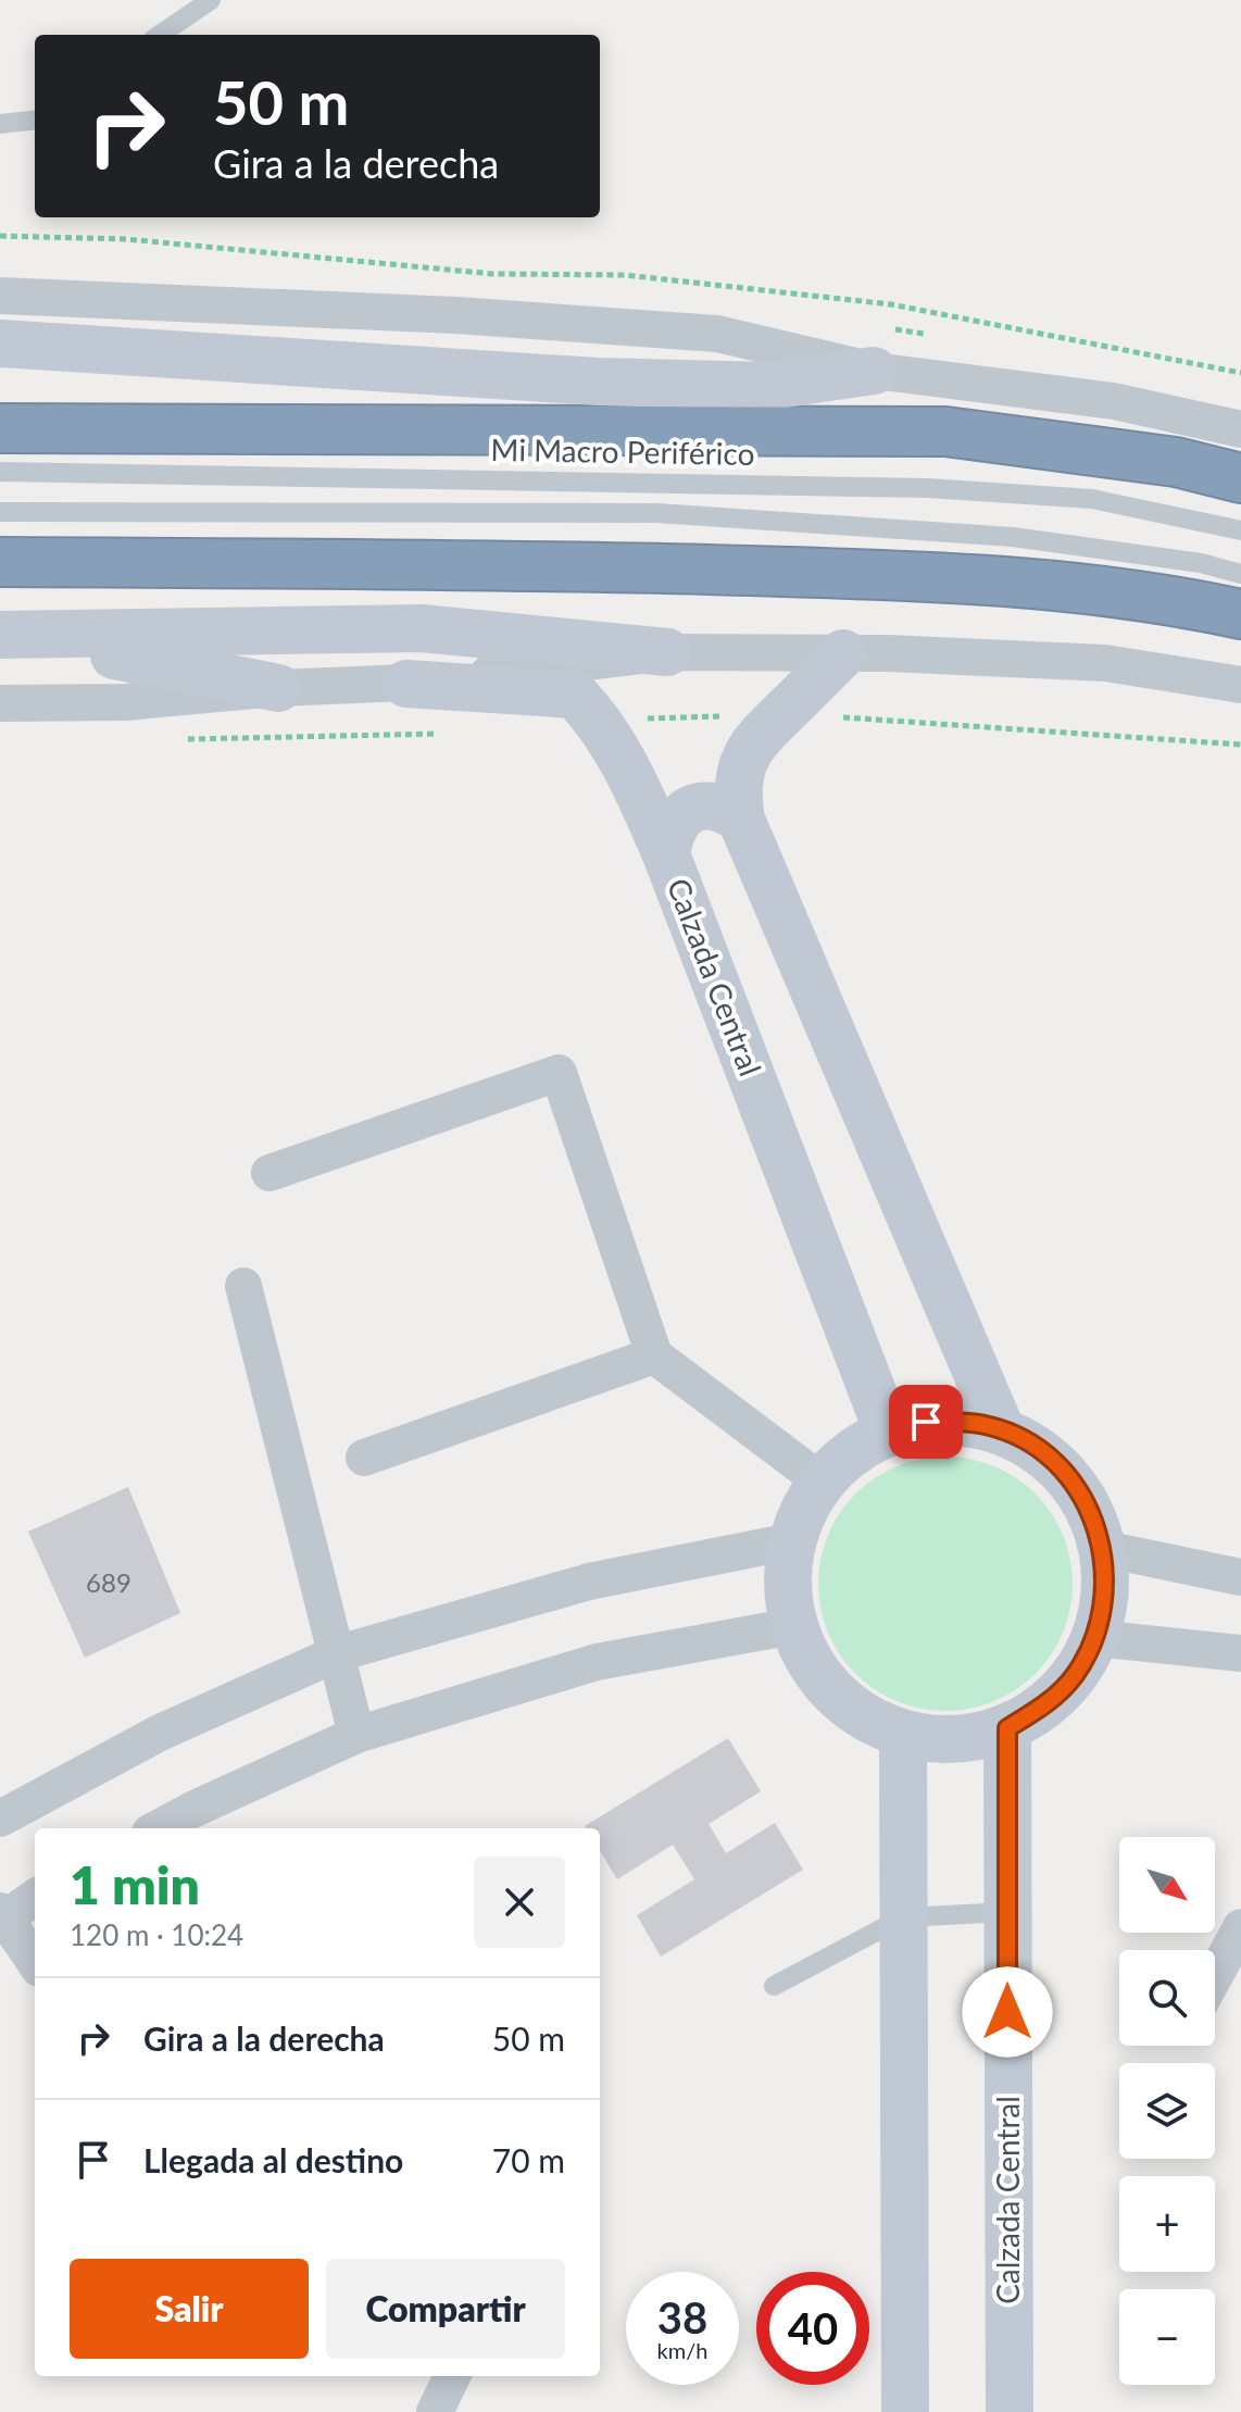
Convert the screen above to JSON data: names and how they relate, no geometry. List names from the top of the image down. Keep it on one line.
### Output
{"streets":{"street":["Calzada Central"],"lane":["Mi Macro Periférico"]},"house_numbers":["689"],"north":"bottom right","page":{"turn":["50 m","Gira a la derecha"],"heading":["1 min","120 m · 10:24"],"map_buttons":["+","−"],"list":[{"name":"Gira a la derecha","value":"50 m"},{"name":"Llegada al destino","value":"70 m"}],"buttons":["Salir","Compartir"],"speed":"38 km/h","limit":"40"}}
